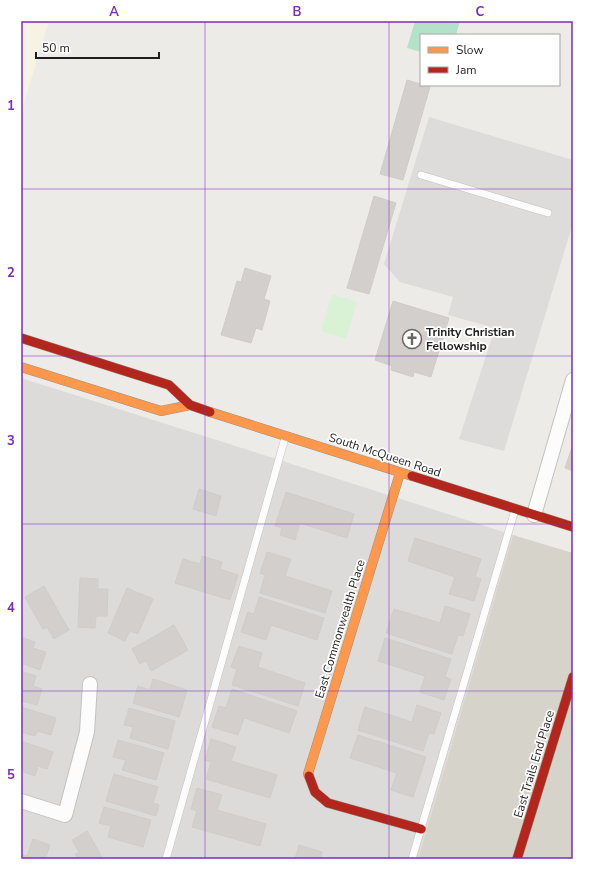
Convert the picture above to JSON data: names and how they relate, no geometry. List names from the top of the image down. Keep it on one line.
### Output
{"streets":{"main road":["South McQueen Road","East Commonwealth Place","East Trails End Place"]},"crossings":[["South McQueen Road","East Commonwealth Place"]],"places":{"church":["Trinity Christian Fellowship"]},"legend":["Slow","Jam"],"scale_bar":"50 m","grid":{"columns":["A","B","C"],"rows":["1","2","3","4","5"]}}
